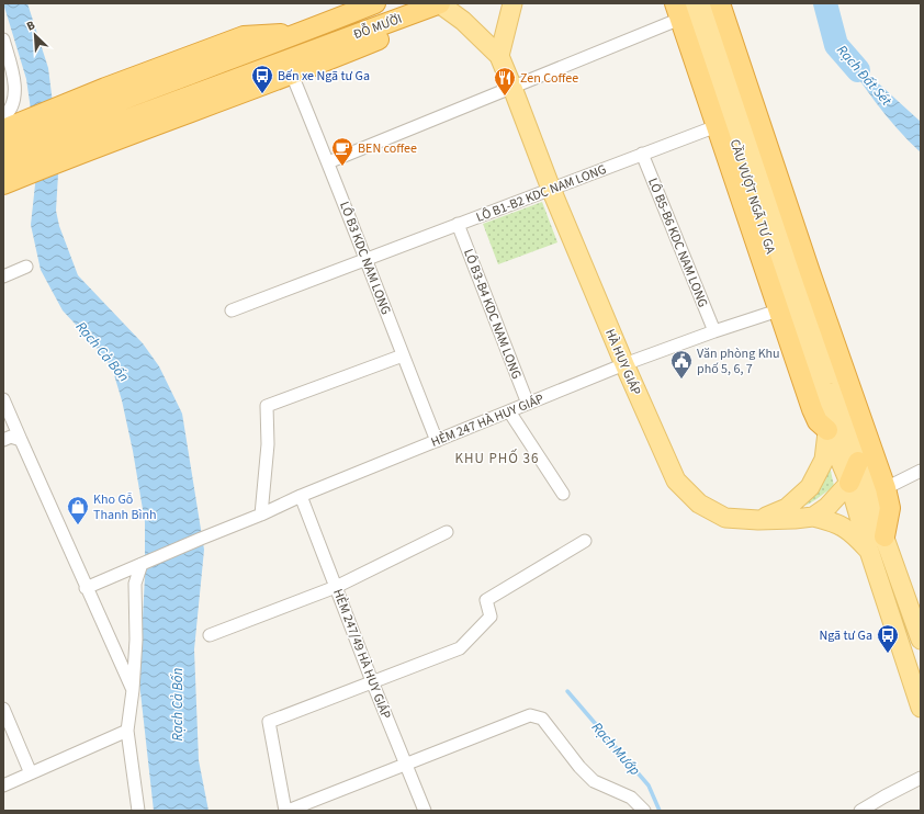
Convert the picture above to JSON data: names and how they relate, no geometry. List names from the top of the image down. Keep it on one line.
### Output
{"streets":{"highway":["ĐỖ MƯỜI"],"main road":["CẦU VƯỢT NGÃ TƯ GA","HÀ HUY GIÁP"],"street":["LÔ B1-B2 KDC NAM LONG","LÔ B5-B6 KDC NAM LONG","LÔ B3 KDC NAM LONG","LÔ B3-B4 KDC NAM LONG","HẺM 247 HÀ HUY GIÁP","HẺM 247/49 HÀ HUY GIÁP"]},"crossings":[["ĐỖ MƯỜI","LÔ B3 KDC NAM LONG"],["ĐỖ MƯỜI","HÀ HUY GIÁP"],["LÔ B1-B2 KDC NAM LONG","LÔ B5-B6 KDC NAM LONG"],["LÔ B1-B2 KDC NAM LONG","LÔ B3 KDC NAM LONG"],["LÔ B1-B2 KDC NAM LONG","LÔ B3-B4 KDC NAM LONG"],["LÔ B1-B2 KDC NAM LONG","HÀ HUY GIÁP"],["LÔ B5-B6 KDC NAM LONG","HẺM 247 HÀ HUY GIÁP"],["LÔ B3 KDC NAM LONG","HẺM 247 HÀ HUY GIÁP"],["LÔ B3-B4 KDC NAM LONG","HẺM 247 HÀ HUY GIÁP"],["HÀ HUY GIÁP","HẺM 247 HÀ HUY GIÁP"],["HẺM 247 HÀ HUY GIÁP","HẺM 247/49 HÀ HUY GIÁP"]],"districts":["KHU PHỐ 36"],"water":["Rạch Đất Sét","Rạch Cả Bốn","Rạch Mướp"],"places":{"bus stop":["Bến xe Ngã tư Ga","Ngã tư Ga"],"restaurant":["Zen Coffee"],"cafe":["BEN coffee"],"public building":["Văn phòng Khu phố 5, 6, 7"],"shop":["Kho Gỗ Thanh Bình"]},"north":"top left"}
